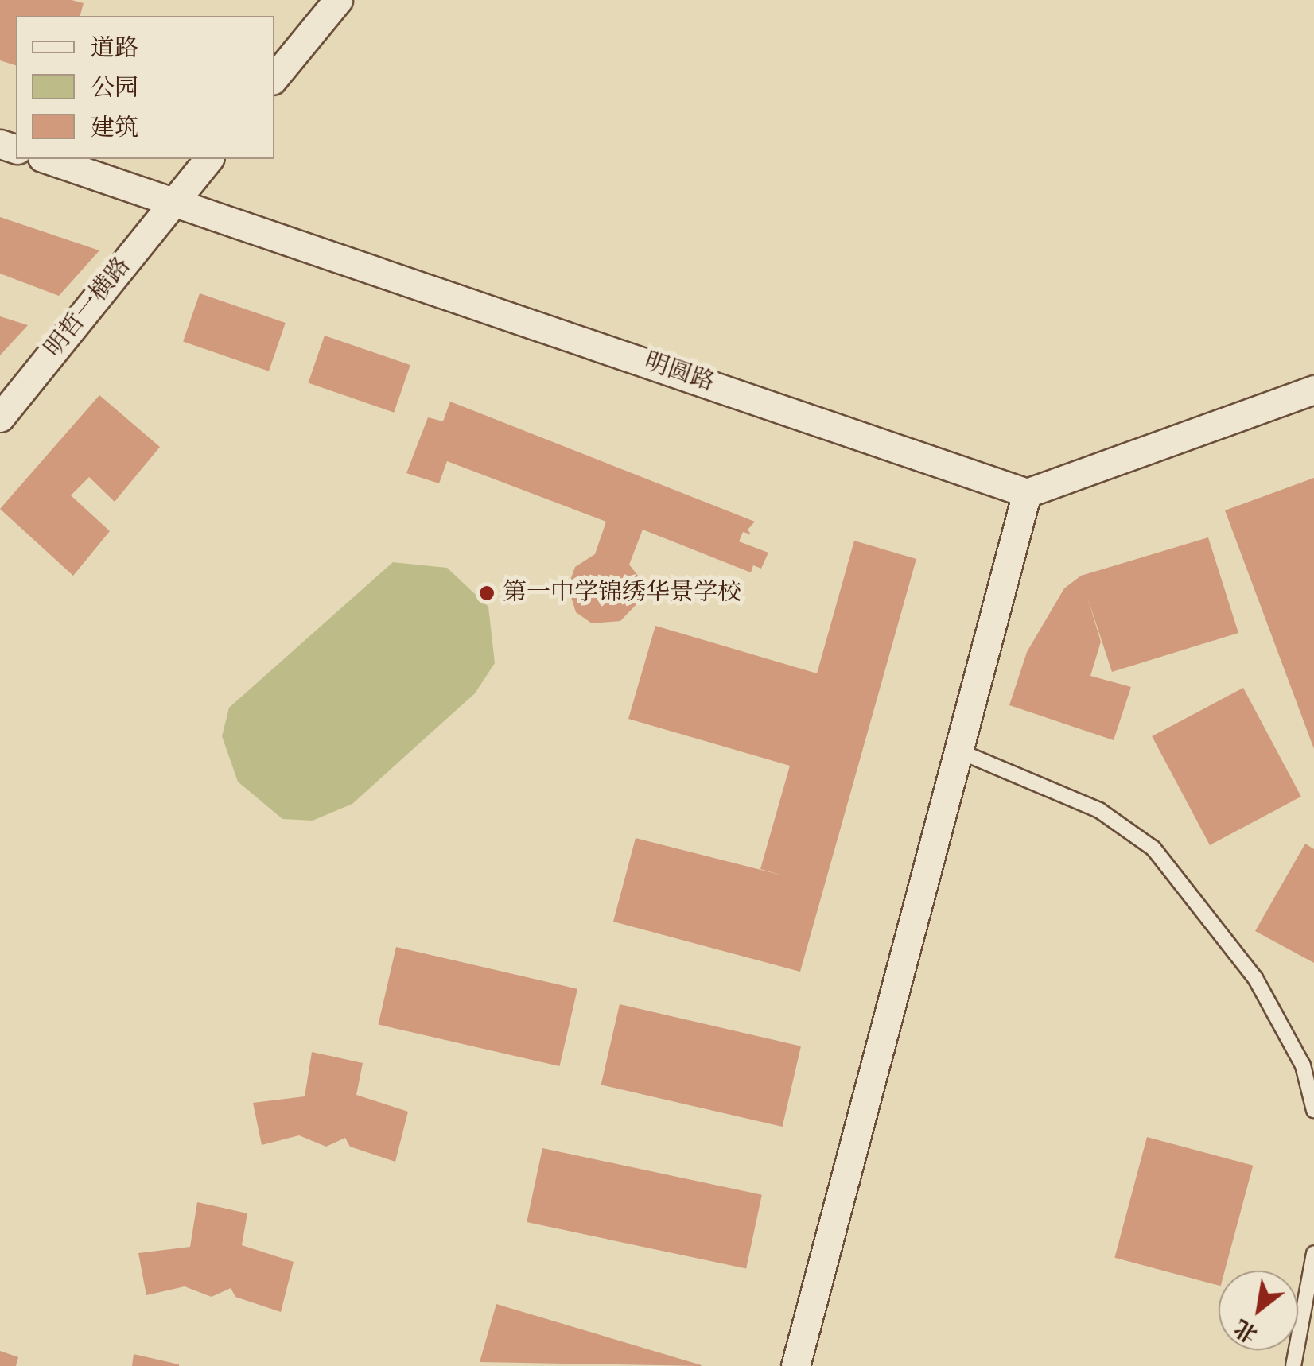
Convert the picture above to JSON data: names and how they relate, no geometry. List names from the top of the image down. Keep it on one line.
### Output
{"streets":{"street":["明哲一横路","明圆路"]},"crossings":[["明哲一横路","明圆路"]],"places":["第一中学锦绣华景学校"],"legend":["道路","公园","建筑"],"north":"bottom left"}
